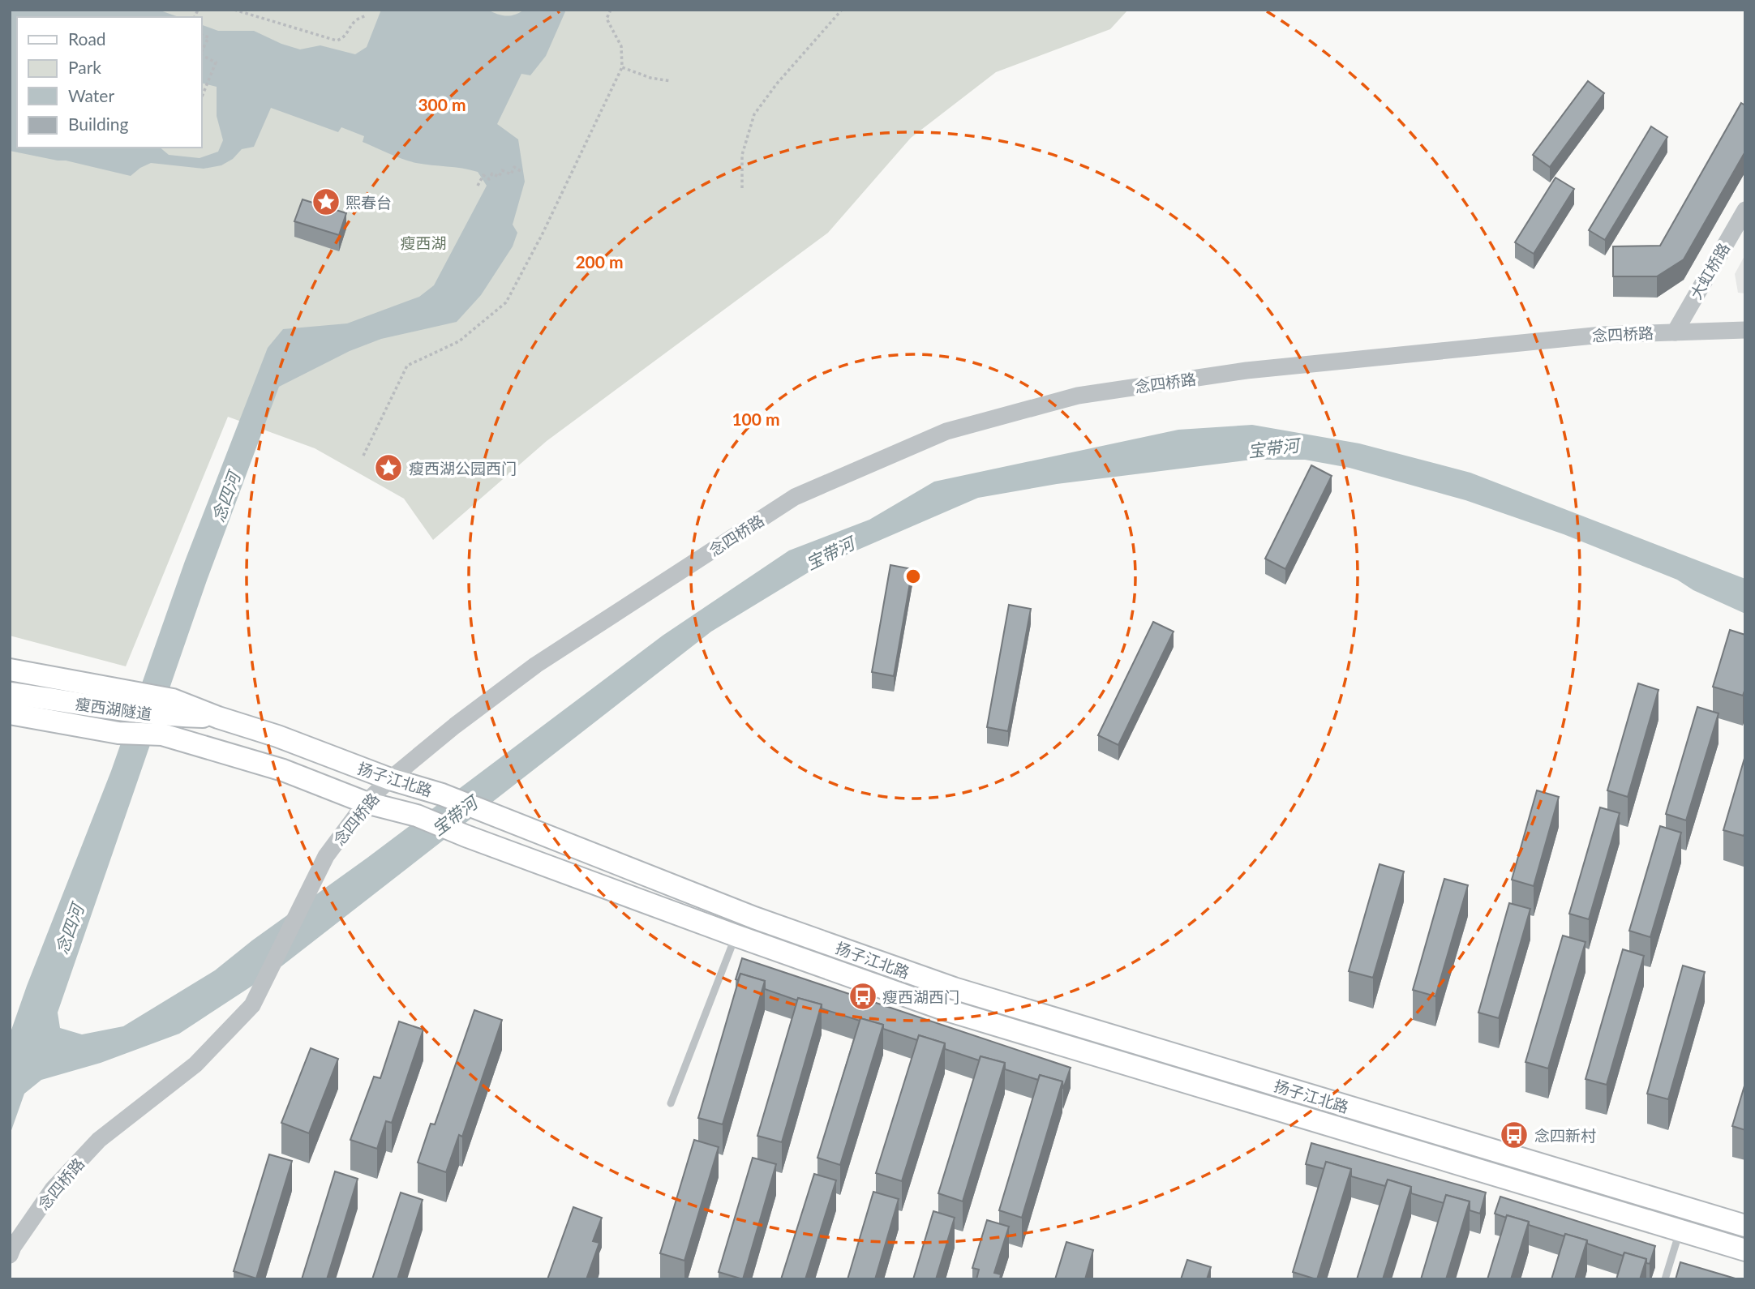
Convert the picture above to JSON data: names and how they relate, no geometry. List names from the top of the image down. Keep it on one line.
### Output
{"streets":{"main road":["瘦西湖隧道","扬子江北路"],"street":["大虹桥路","念四桥路"]},"crossings":[["大虹桥路","念四桥路"],["念四桥路","扬子江北路"],["瘦西湖隧道","扬子江北路"]],"water":["宝带河","念四河"],"parks":["瘦西湖"],"places":{"place":["熙春台","瘦西湖公园西门"],"bus stop":["瘦西湖西门","念四新村"]},"legend":["Road","Park","Water","Building"],"rings":["300 m","200 m","100 m"]}
